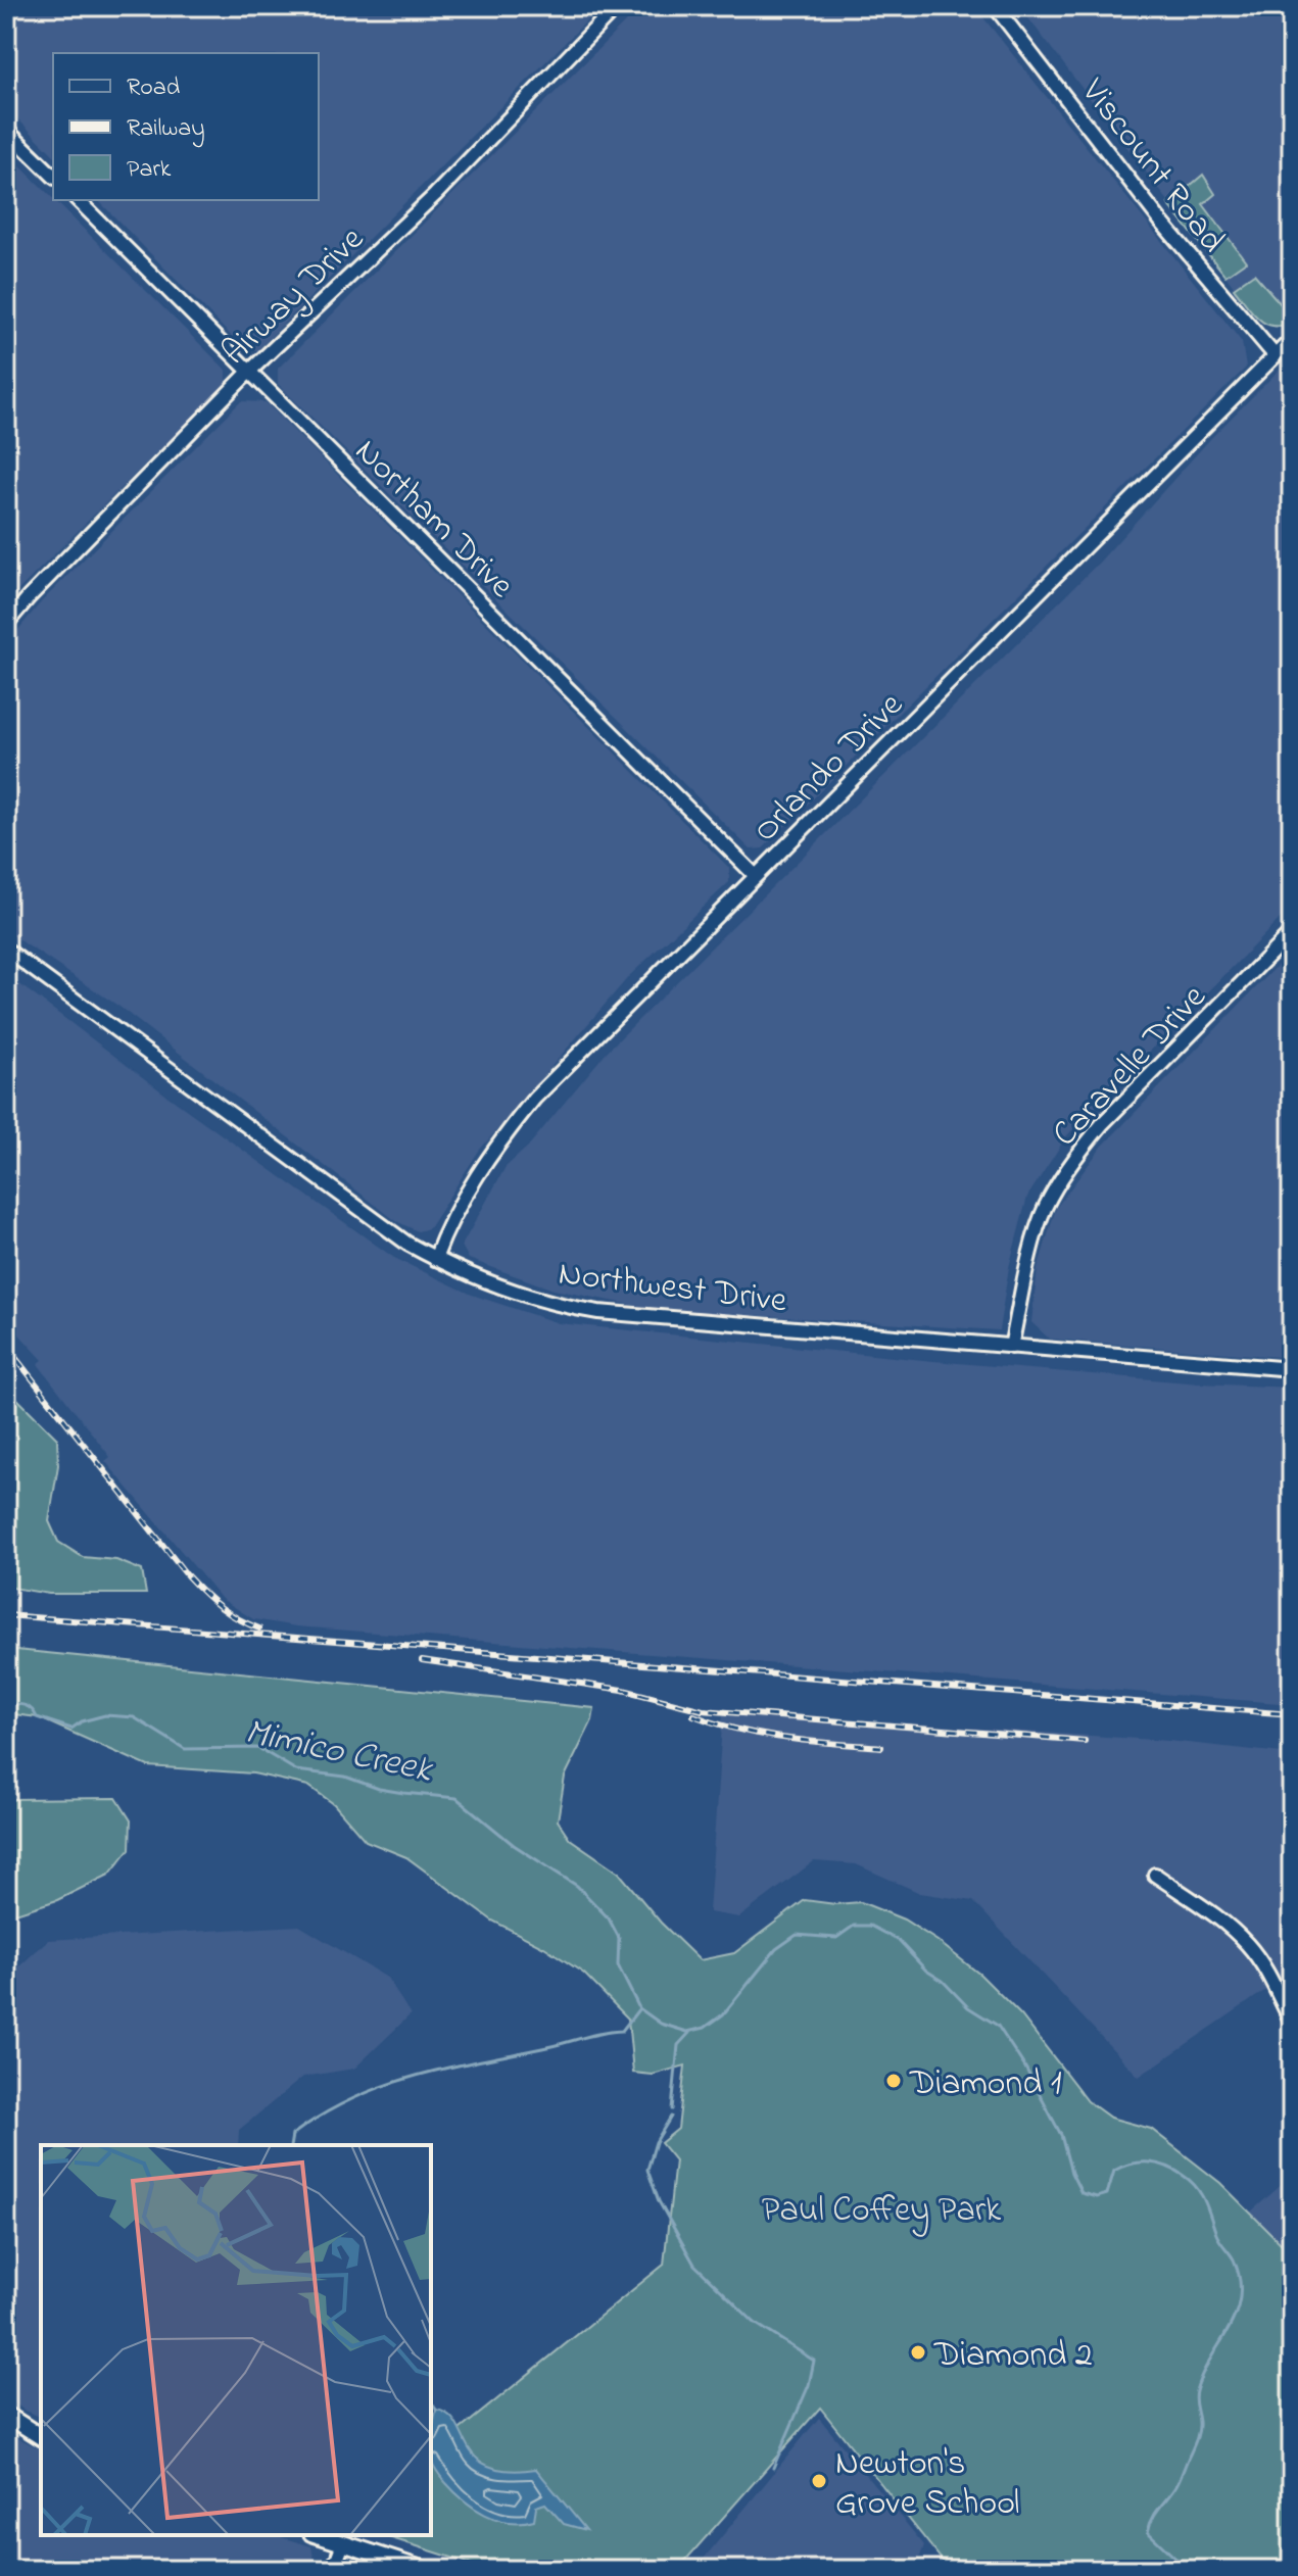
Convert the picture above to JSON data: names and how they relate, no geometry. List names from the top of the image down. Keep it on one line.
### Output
{"streets":{"street":["Viscount Road","Airway Drive","Northam Drive","Orlando Drive","Caravelle Drive","Northwest Drive"]},"crossings":[["Viscount Road","Orlando Drive"],["Airway Drive","Northam Drive"],["Northam Drive","Orlando Drive"],["Orlando Drive","Northwest Drive"],["Caravelle Drive","Northwest Drive"]],"water":["Mimico Creek"],"parks":["Paul Coffey Park"],"places":["Diamond 1","Diamond 2","Newton's Grove School"],"legend":["Road","Railway","Park"]}
